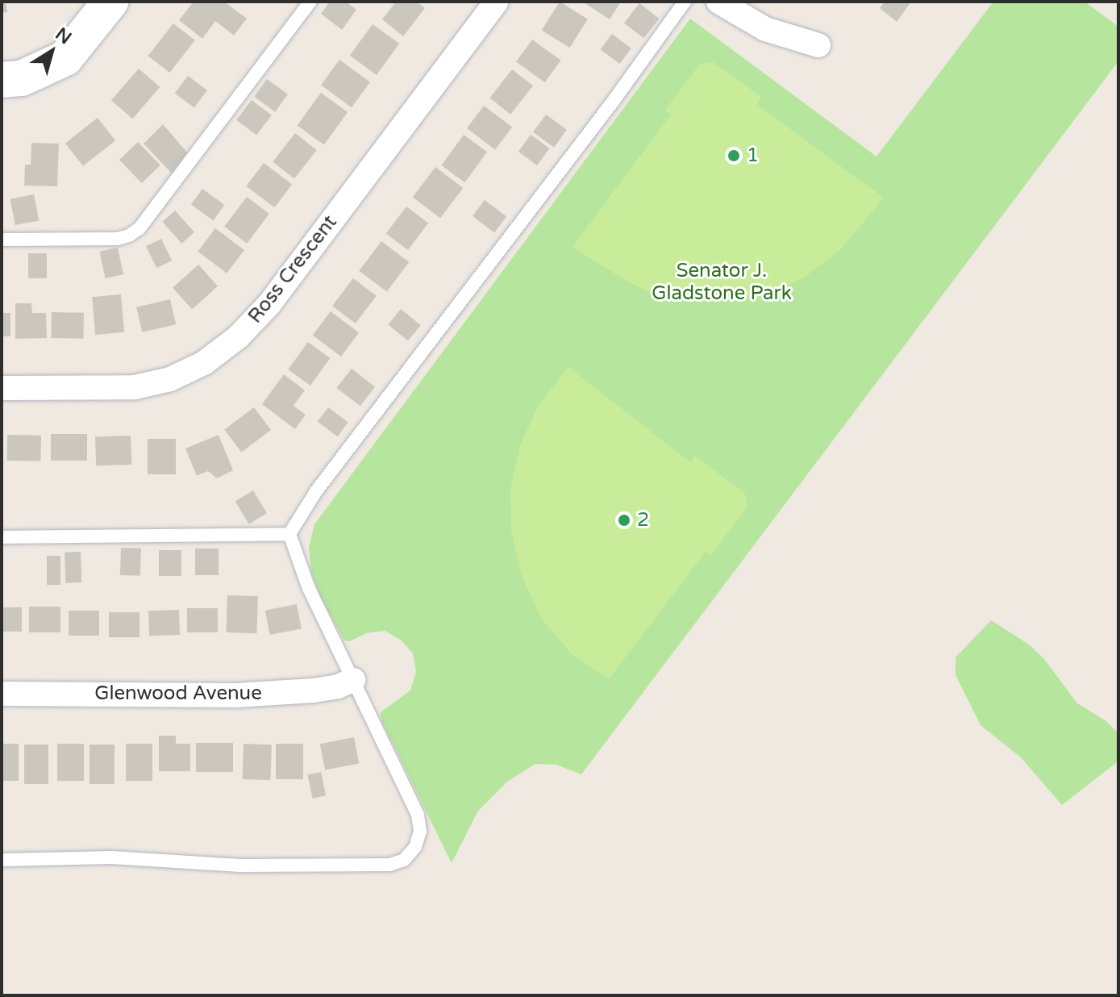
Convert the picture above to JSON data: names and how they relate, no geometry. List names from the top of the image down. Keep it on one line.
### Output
{"streets":{"street":["Ross Crescent","Glenwood Avenue"]},"parks":["Senator J. Gladstone Park"],"places":["1","2"],"north":"top right"}
